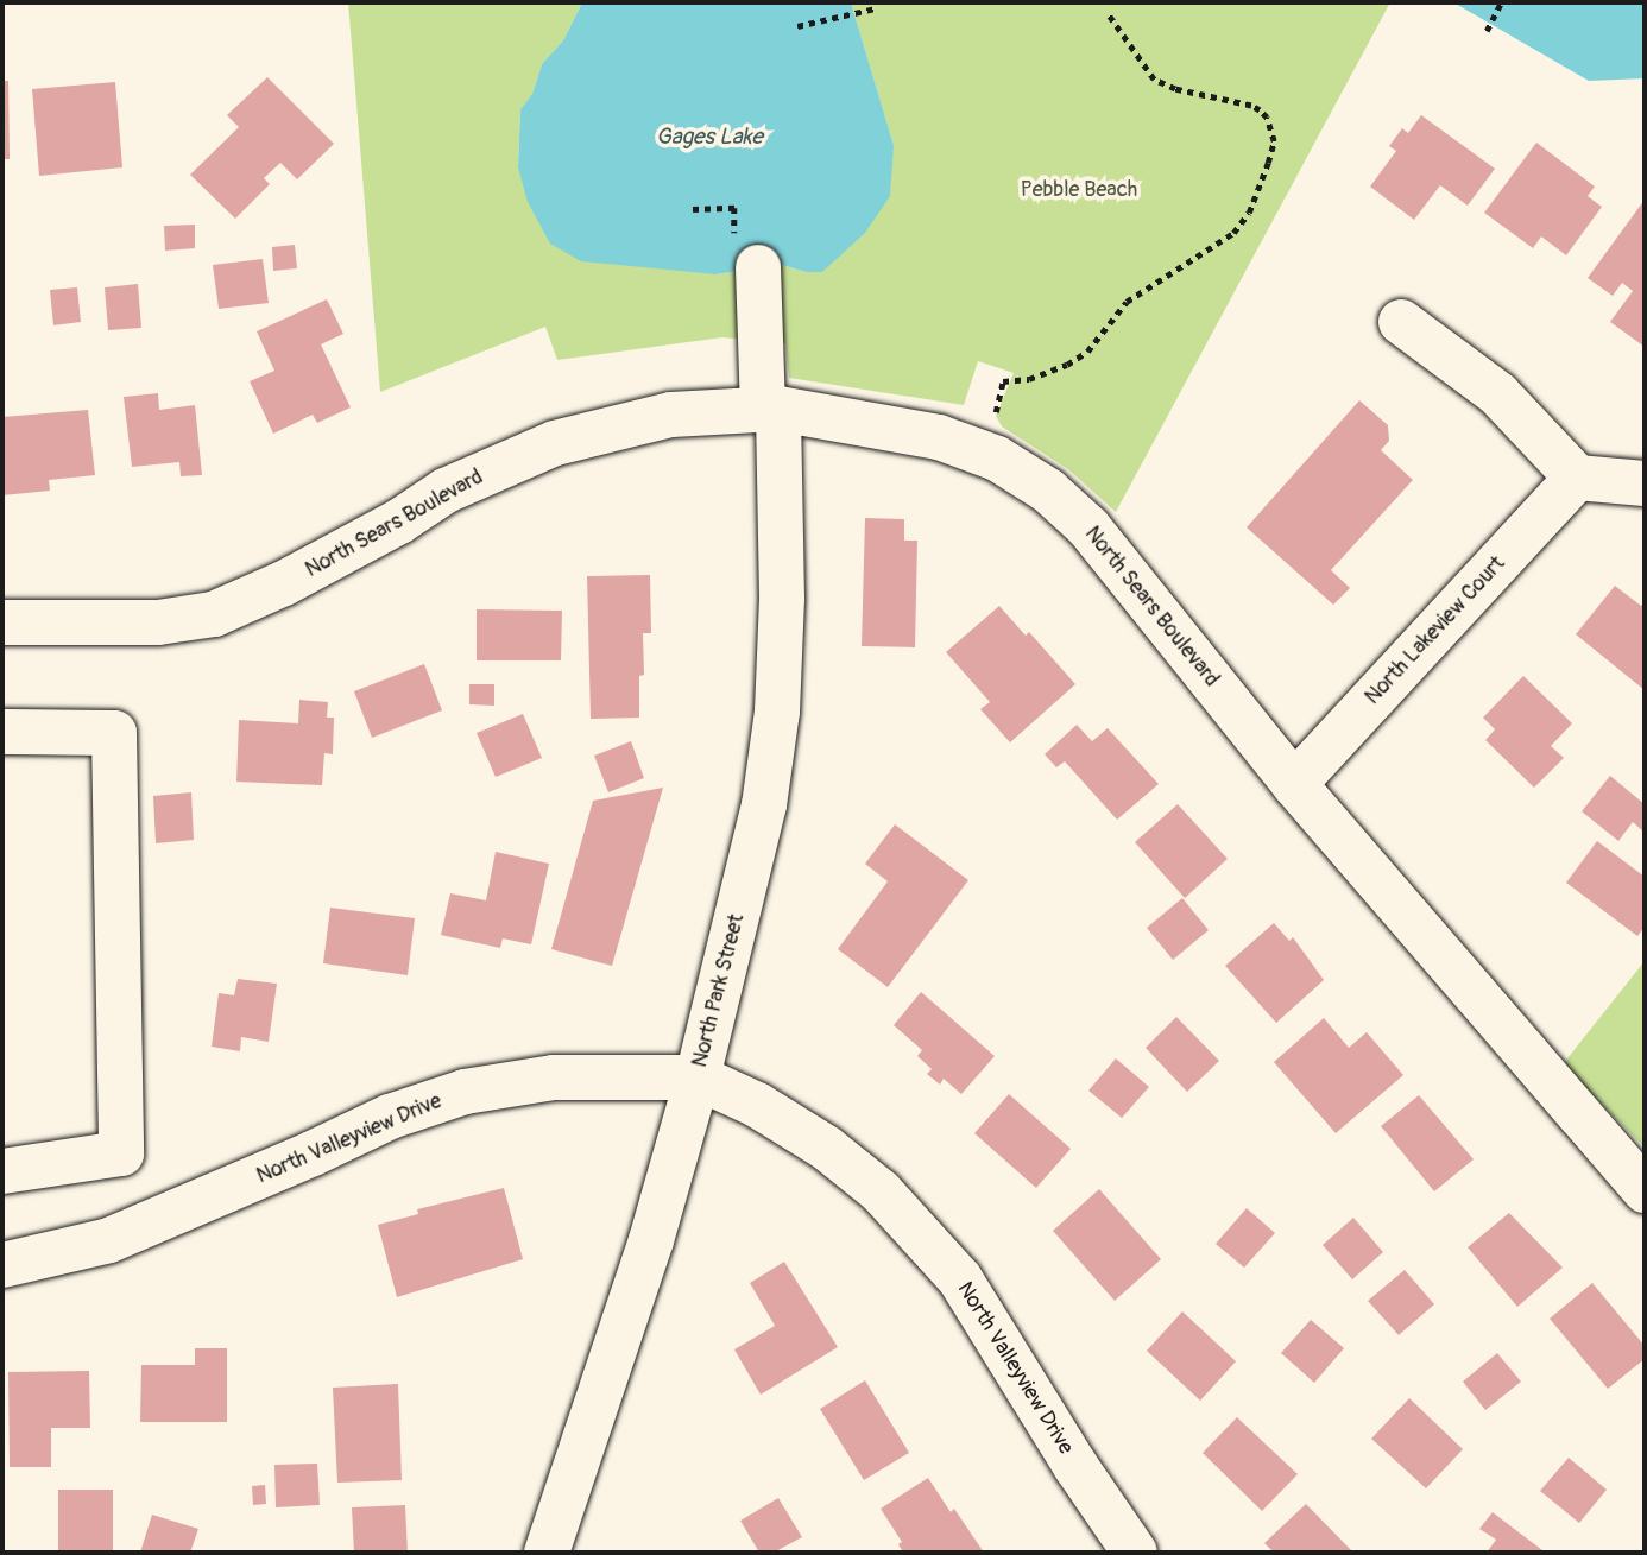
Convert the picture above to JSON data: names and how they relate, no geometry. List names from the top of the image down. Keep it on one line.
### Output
{"streets":{"street":["North Sears Boulevard","North Lakeview Court","North Park Street","North Valleyview Drive"]},"crossings":[["North Sears Boulevard","North Lakeview Court"],["North Sears Boulevard","North Park Street"],["North Park Street","North Valleyview Drive"]],"water":["Gages Lake"],"parks":["Pebble Beach"]}
